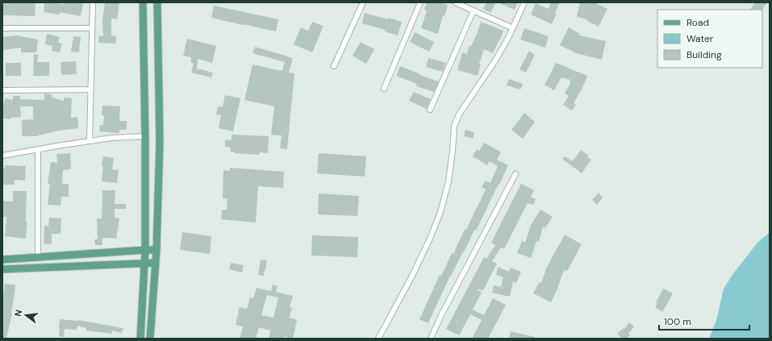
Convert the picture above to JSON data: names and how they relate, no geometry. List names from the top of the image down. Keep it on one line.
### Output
{"legend":["Road","Water","Building"],"scale_bar":"100 m","north":"left"}
